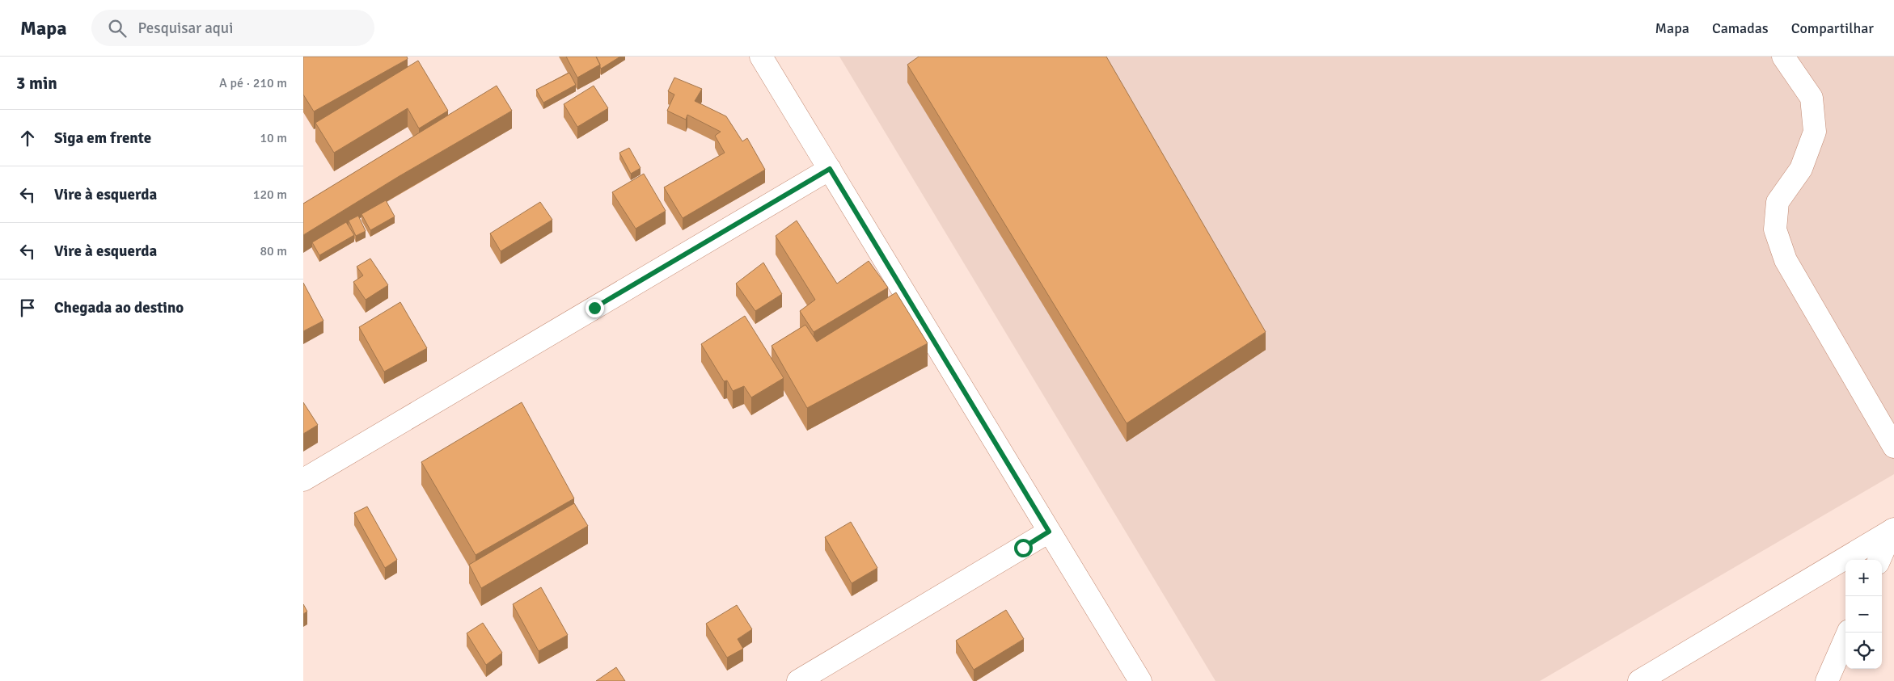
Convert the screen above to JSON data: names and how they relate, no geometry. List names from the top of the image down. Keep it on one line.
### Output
{"page":{"header":"Mapa","search":"Pesquisar aqui","nav":["Mapa","Camadas","Compartilhar"],"heading":["3 min","A pé · 210 m"],"list":[["Siga em frente","10 m"],["Vire à esquerda","120 m"],["Vire à esquerda","80 m"],"Chegada ao destino"],"map_buttons":["+","−"]}}
